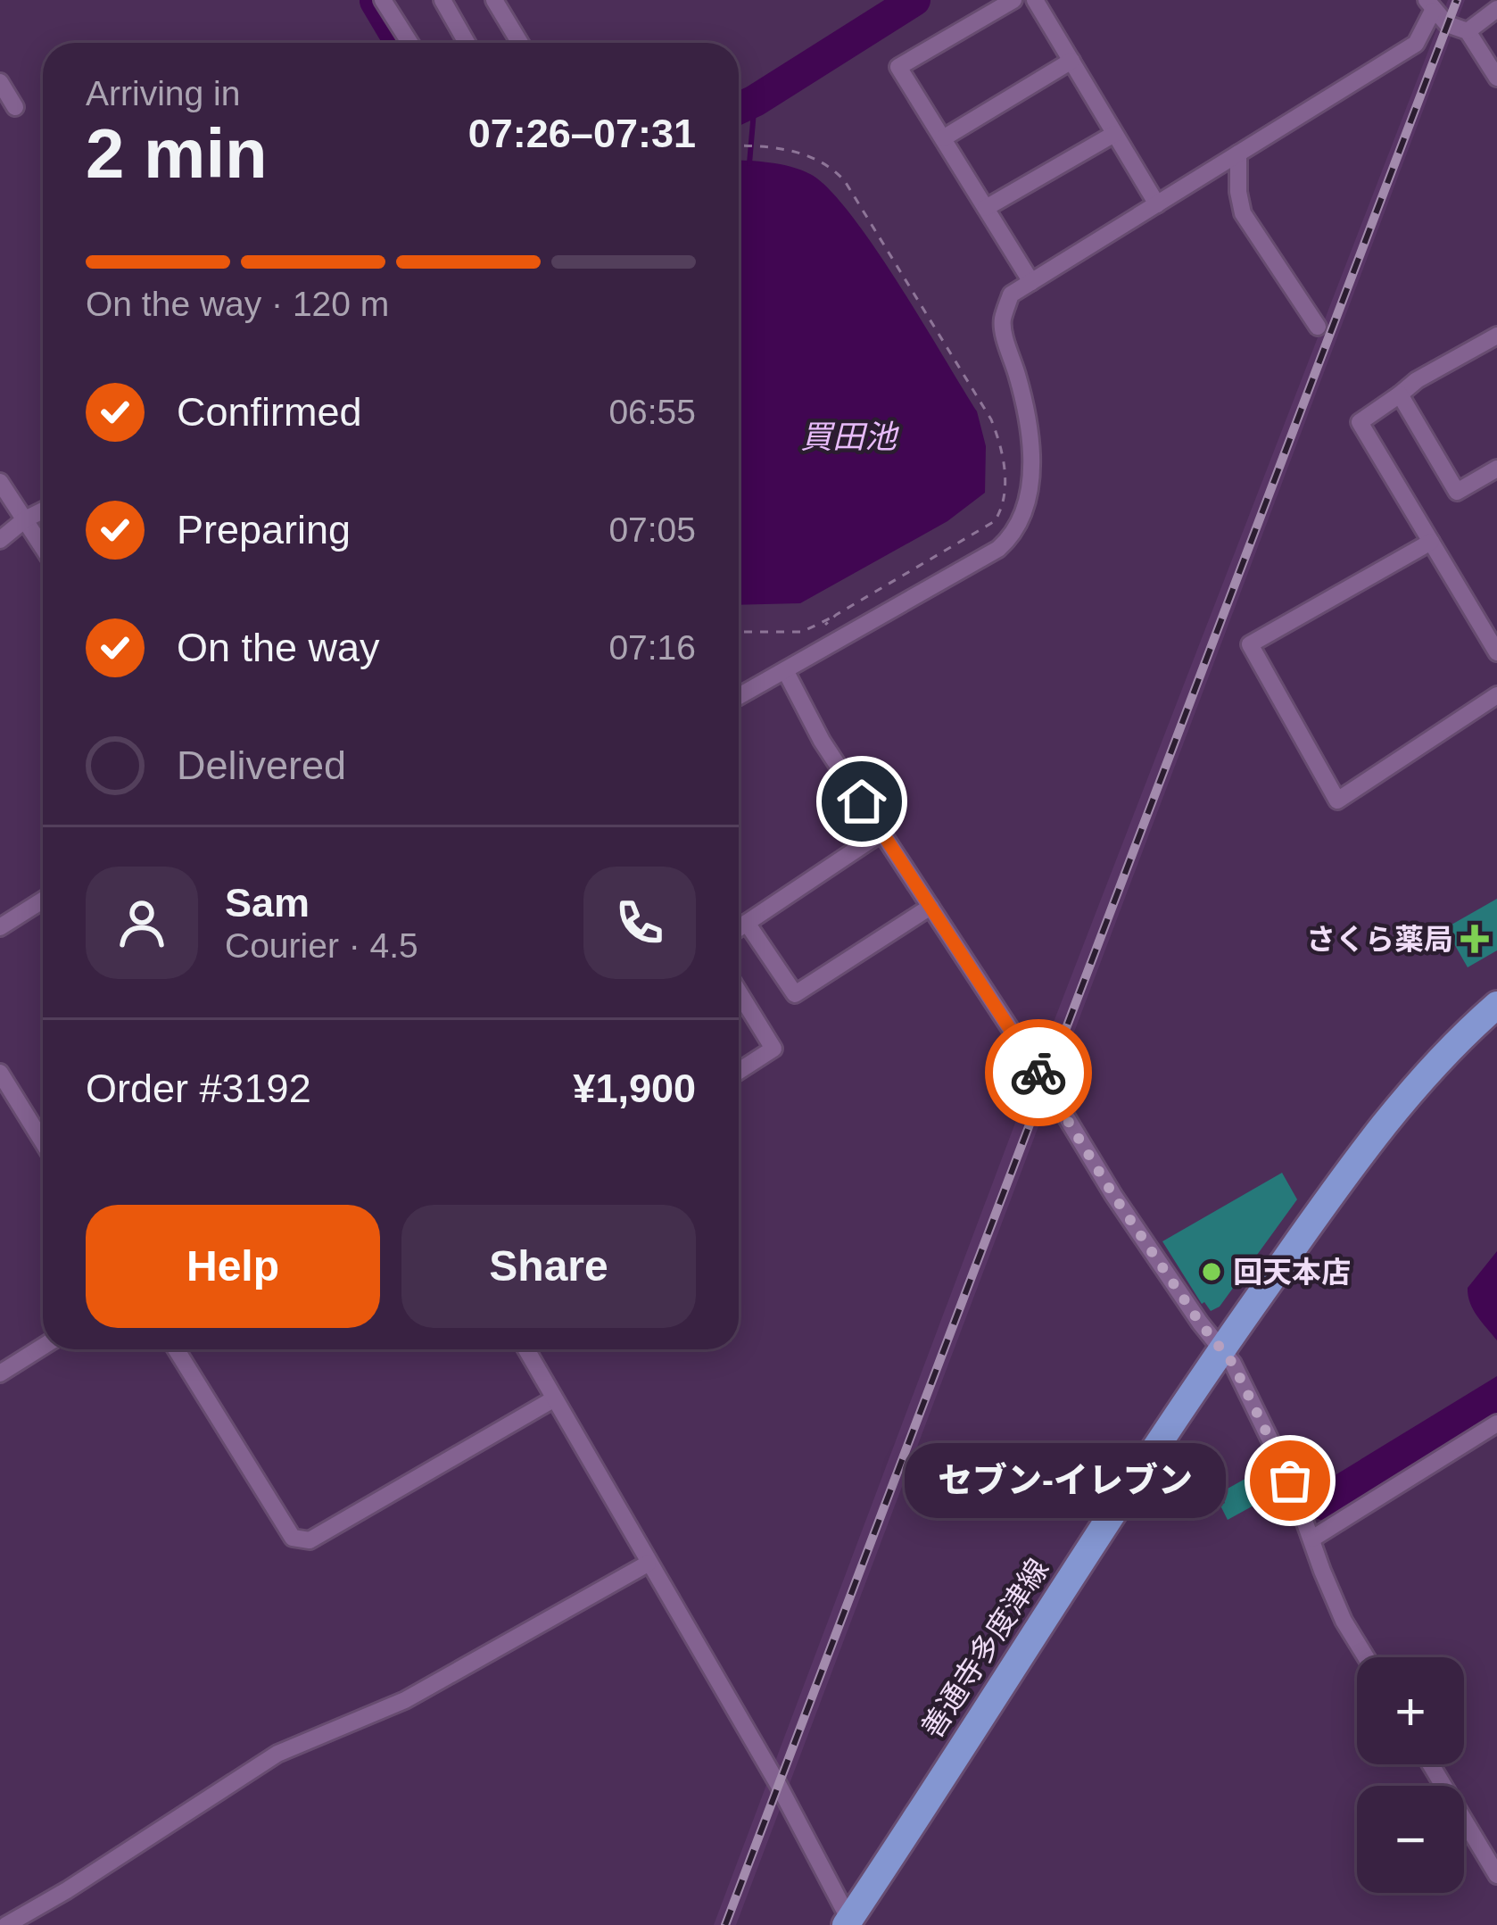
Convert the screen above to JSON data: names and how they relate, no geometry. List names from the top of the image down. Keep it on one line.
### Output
{"streets":{"main road":["善通寺多度津線"]},"water":["買田池"],"places":{"health":["さくら薬局"],"other":["回天本店","セブン-イレブン"]},"page":{"heading":["2 min","Arriving in","07:26–07:31"],"panel":["Sam","Courier · 4.5","Order #3192","¥1,900"],"bar":"On the way · 120 m","list":[["Confirmed","06:55"],["Preparing","07:05"],["On the way","07:16"],"Delivered"],"buttons":["Help","Share"],"bubble":"セブン-イレブン","map_buttons":["+","−"]}}
